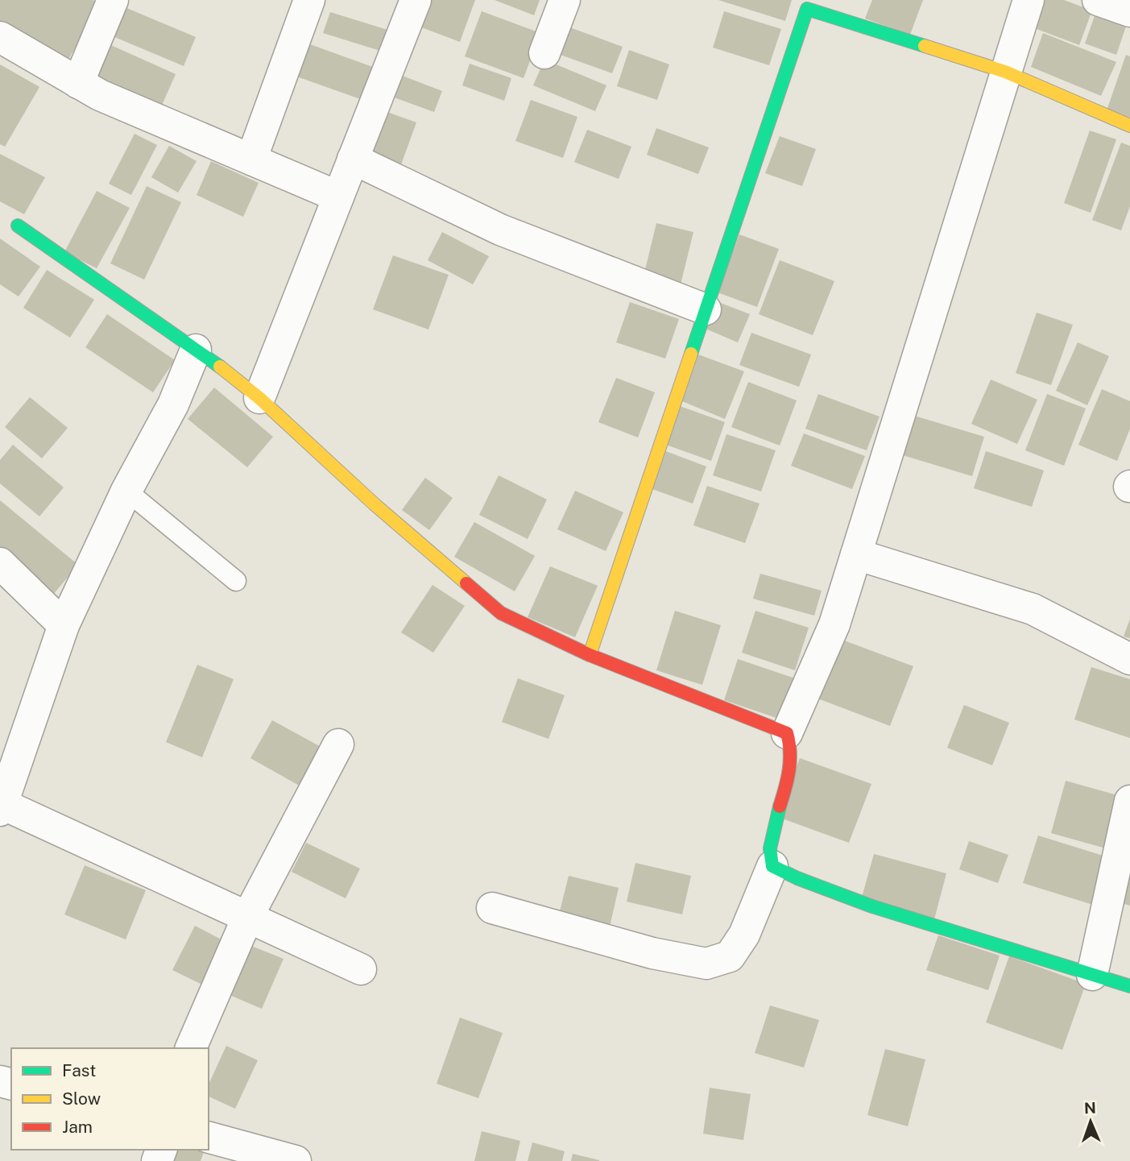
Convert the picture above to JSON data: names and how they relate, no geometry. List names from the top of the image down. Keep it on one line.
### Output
{"legend":["Fast","Slow","Jam"],"north":"top"}
